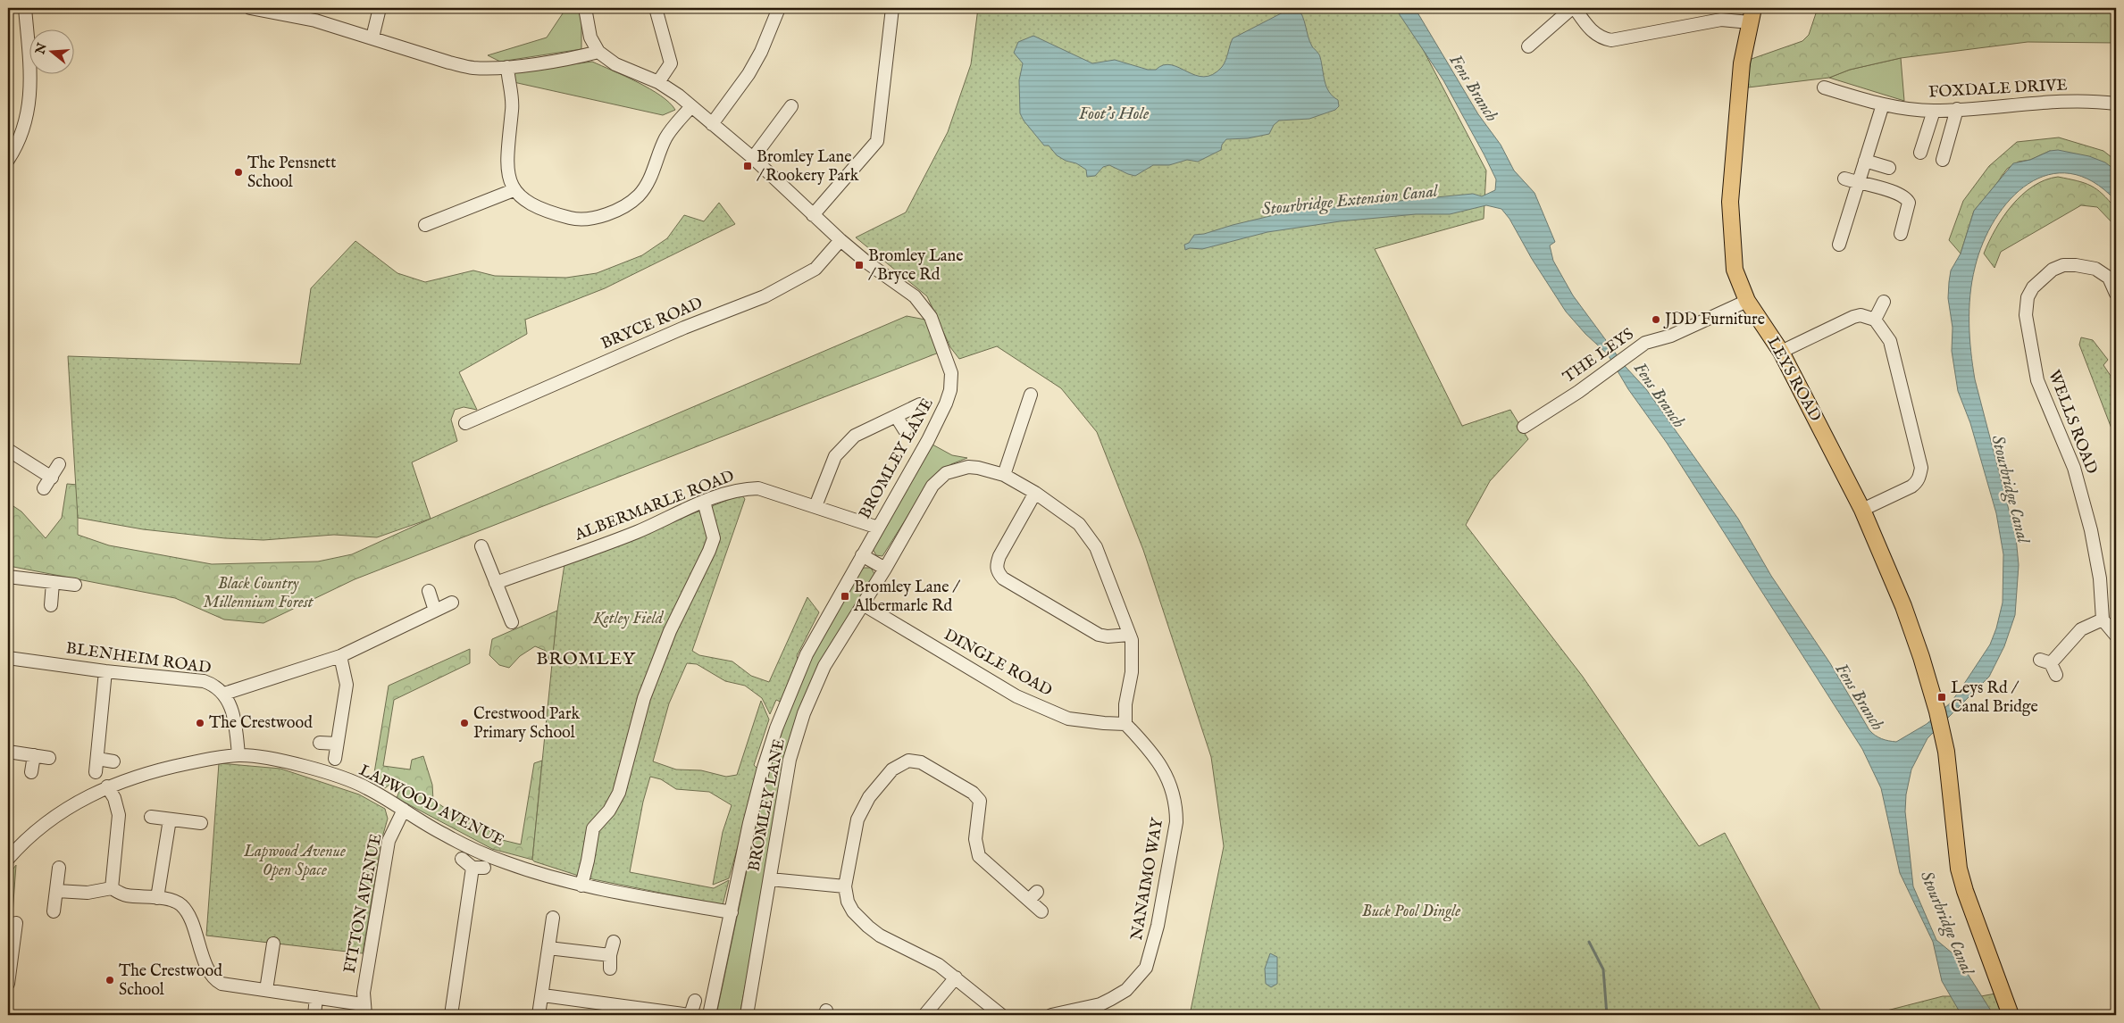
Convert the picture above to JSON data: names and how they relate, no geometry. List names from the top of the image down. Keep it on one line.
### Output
{"streets":{"main road":["LEYS ROAD"],"street":["FOXDALE DRIVE","BRYCE ROAD","THE LEYS","WELLS ROAD","BROMLEY LANE","ALBERMARLE ROAD","BLENHEIM ROAD","DINGLE ROAD","LAPWOOD AVENUE","NANAIMO WAY","FITTON AVENUE"]},"crossings":[["BRYCE ROAD","BROMLEY LANE"],["THE LEYS","LEYS ROAD"],["BROMLEY LANE","ALBERMARLE ROAD"],["BROMLEY LANE","DINGLE ROAD"],["BROMLEY LANE","LAPWOOD AVENUE"],["BLENHEIM ROAD","LAPWOOD AVENUE"],["DINGLE ROAD","NANAIMO WAY"],["LAPWOOD AVENUE","FITTON AVENUE"]],"districts":["BROMLEY"],"water":["Fens Branch","Foot's Hole","Stourbridge Extension Canal","Stourbridge Canal"],"parks":["Black Country Millennium Forest","Ketley Field","Lapwood Avenue Open Space","Buck Pool Dingle"],"places":{"transit":["Bromley Lane / Rookery Park","Bromley Lane / Bryce Rd","Bromley Lane / Albermarle Rd","Leys Rd / Canal Bridge"],"other":["The Pensnett School","JDD Furniture","The Crestwood","Crestwood Park Primary School","The Crestwood School"]},"north":"left"}
